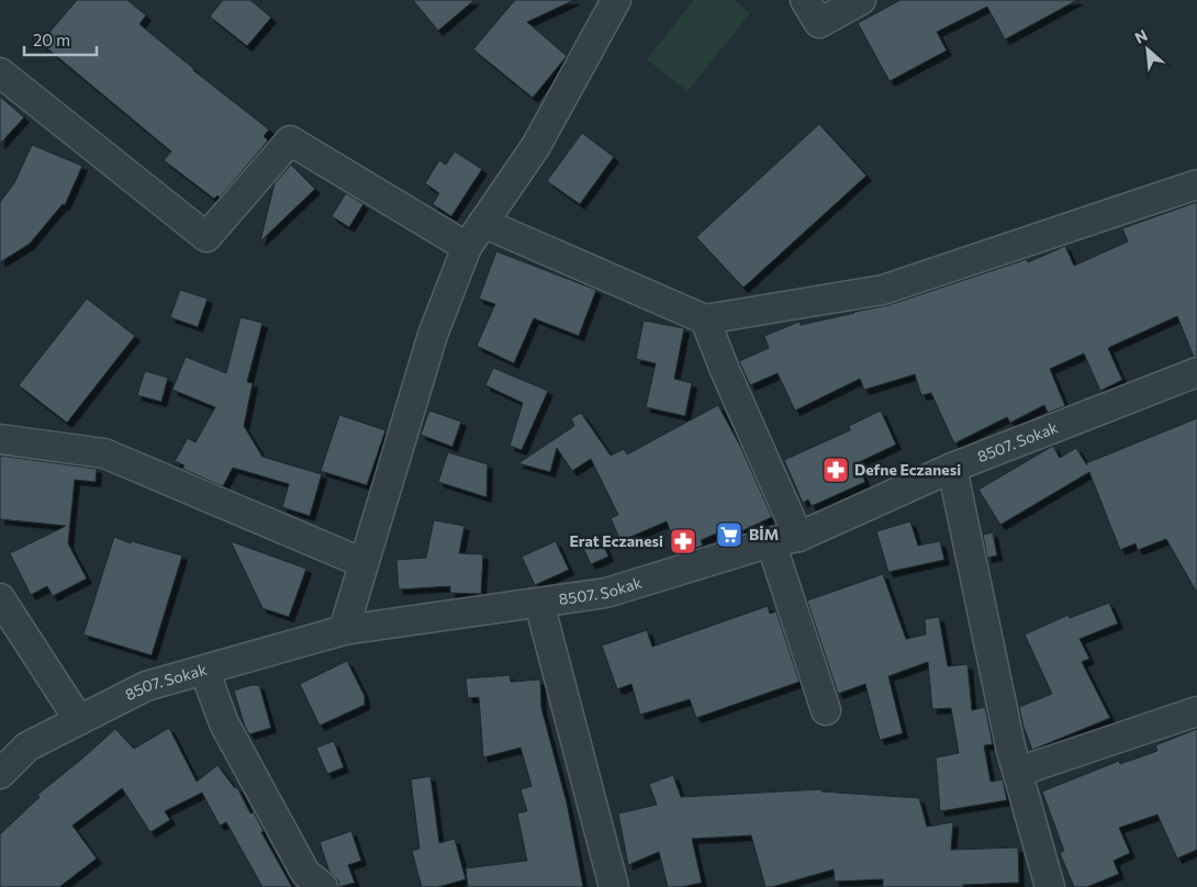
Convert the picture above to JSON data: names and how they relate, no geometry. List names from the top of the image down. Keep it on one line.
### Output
{"streets":{"street":["8507. Sokak"]},"places":{"pharmacy":["Defne Eczanesi","Erat Eczanesi"],"supermarket":["BİM"]},"scale_bar":"20 m","north":"top left"}
